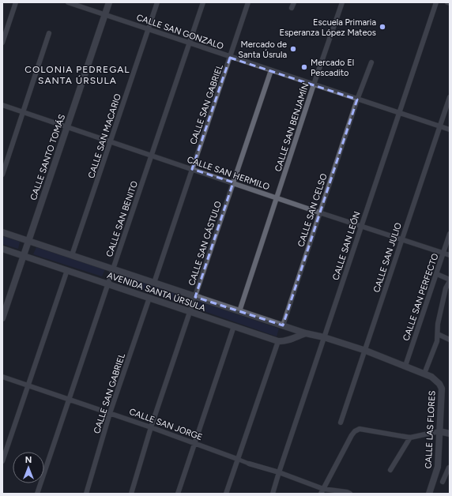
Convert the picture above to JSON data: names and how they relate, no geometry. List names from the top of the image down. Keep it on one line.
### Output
{"streets":{"street":["CALLE SAN GONZALO","CALLE SAN GABRIEL","CALLE SAN BENJAMÍN","CALLE SAN MACARIO","CALLE SANTO TOMÁS","CALLE SAN HERMILO","CALLE SAN CELSO","CALLE SAN BENITO","CALLE SAN CÁSTULO","CALLE SAN LEÓN","CALLE SAN JULIO","AVENIDA SANTA ÚRSULA","CALLE SAN PERFECTO","CALLE SAN JORGE","CALLE LAS FLORES"]},"crossings":[["CALLE SAN GONZALO","CALLE SAN GABRIEL"],["CALLE SAN GONZALO","CALLE SAN BENJAMÍN"],["CALLE SAN GONZALO","CALLE SAN MACARIO"],["CALLE SAN GONZALO","CALLE SANTO TOMÁS"],["CALLE SAN GONZALO","CALLE SAN CELSO"],["CALLE SAN GONZALO","CALLE SAN BENITO"],["CALLE SAN GONZALO","CALLE SAN CÁSTULO"],["CALLE SAN GONZALO","CALLE SAN LEÓN"],["CALLE SAN GONZALO","CALLE SAN JULIO"],["CALLE SAN GABRIEL","CALLE SAN HERMILO"],["CALLE SAN GABRIEL","AVENIDA SANTA ÚRSULA"],["CALLE SAN GABRIEL","CALLE SAN JORGE"],["CALLE SAN BENJAMÍN","CALLE SAN HERMILO"],["CALLE SAN BENJAMÍN","AVENIDA SANTA ÚRSULA"],["CALLE SAN MACARIO","CALLE SAN HERMILO"],["CALLE SAN MACARIO","AVENIDA SANTA ÚRSULA"],["CALLE SANTO TOMÁS","CALLE SAN HERMILO"],["CALLE SANTO TOMÁS","AVENIDA SANTA ÚRSULA"],["CALLE SAN HERMILO","CALLE SAN CELSO"],["CALLE SAN HERMILO","CALLE SAN BENITO"],["CALLE SAN HERMILO","CALLE SAN CÁSTULO"],["CALLE SAN HERMILO","CALLE SAN LEÓN"],["CALLE SAN HERMILO","CALLE SAN JULIO"],["CALLE SAN HERMILO","CALLE SAN PERFECTO"],["CALLE SAN CELSO","AVENIDA SANTA ÚRSULA"],["CALLE SAN BENITO","AVENIDA SANTA ÚRSULA"],["CALLE SAN BENITO","CALLE SAN JORGE"],["CALLE SAN CÁSTULO","AVENIDA SANTA ÚRSULA"],["CALLE SAN CÁSTULO","CALLE SAN JORGE"],["CALLE SAN LEÓN","AVENIDA SANTA ÚRSULA"],["CALLE SAN LEÓN","CALLE SAN JORGE"],["CALLE SAN JULIO","AVENIDA SANTA ÚRSULA"],["AVENIDA SANTA ÚRSULA","CALLE SAN PERFECTO"],["AVENIDA SANTA ÚRSULA","CALLE LAS FLORES"]],"districts":["COLONIA PEDREGAL SANTA ÚRSULA"],"places":["Escuela Primaria Esperanza López Mateos","Mercado de Santa Úsrula","Mercado El Pescadito"],"north":"top"}
